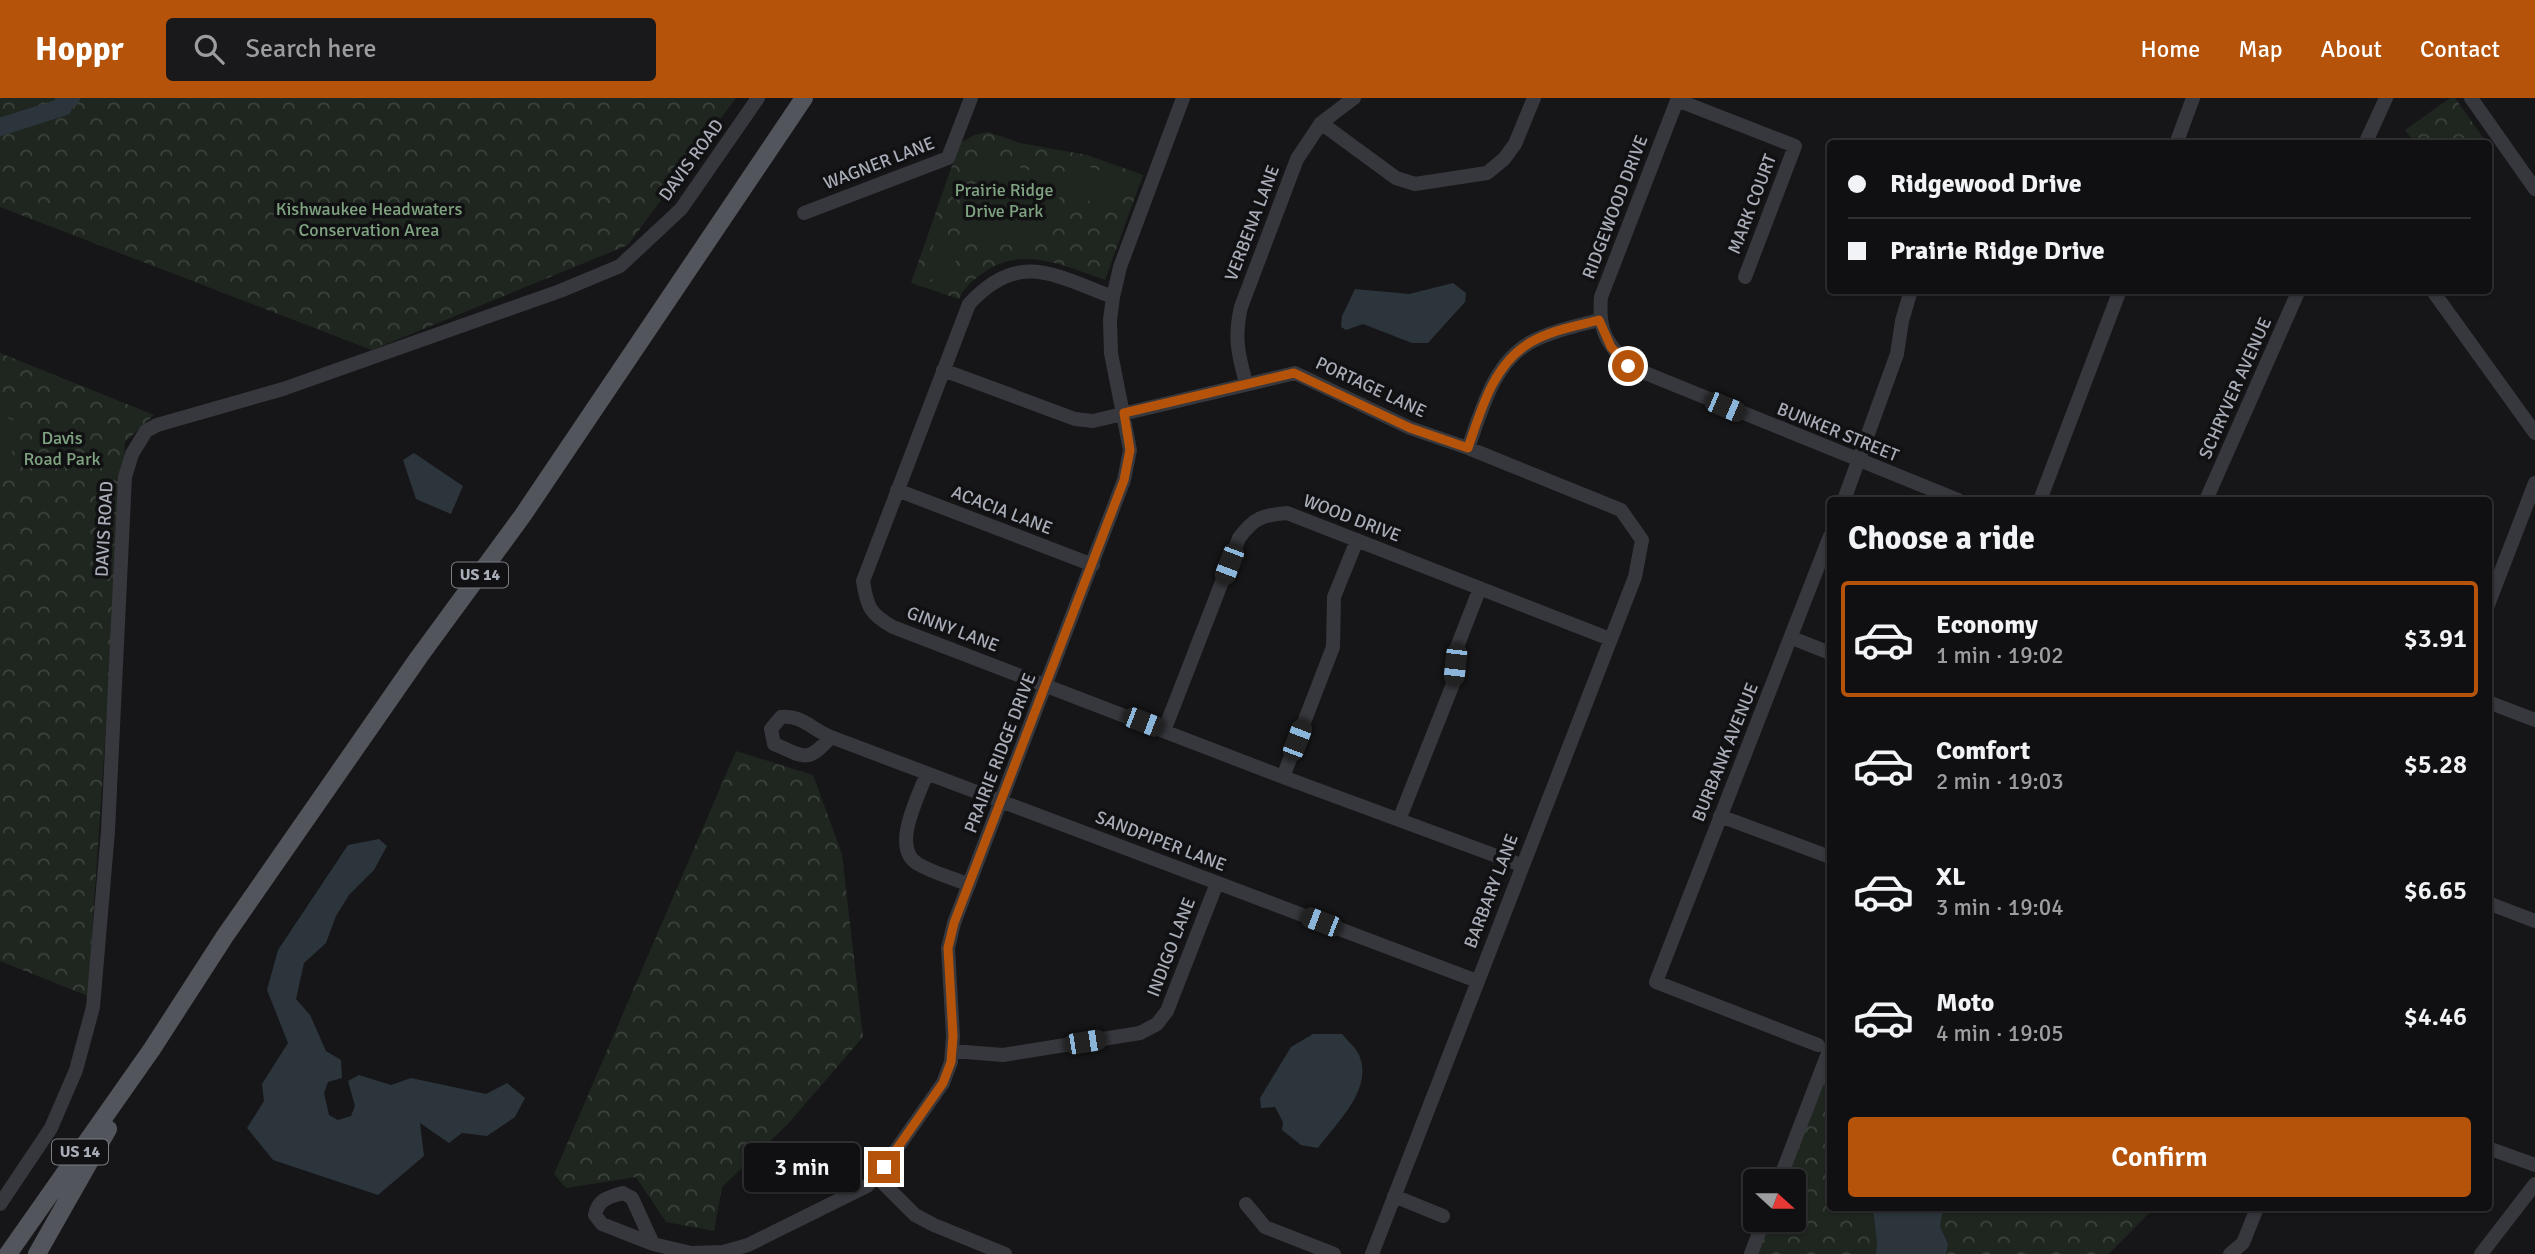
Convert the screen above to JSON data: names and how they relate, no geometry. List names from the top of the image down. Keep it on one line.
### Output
{"streets":{"main road":["US 14"],"street":["DAVIS ROAD","WAGNER LANE","MARK COURT","RIDGEWOOD DRIVE","VERBENA LANE","PORTAGE LANE","SCHRYVER AVENUE","BUNKER STREET","ACACIA LANE","WOOD DRIVE","GINNY LANE","BURBANK AVENUE","PRAIRIE RIDGE DRIVE","SANDPIPER LANE","BARBARY LANE","INDIGO LANE"]},"crossings":[["MARK COURT","RIDGEWOOD DRIVE"],["RIDGEWOOD DRIVE","BUNKER STREET"],["VERBENA LANE","PORTAGE LANE"],["PORTAGE LANE","GINNY LANE"],["PORTAGE LANE","PRAIRIE RIDGE DRIVE"],["PORTAGE LANE","BARBARY LANE"],["ACACIA LANE","GINNY LANE"],["ACACIA LANE","PRAIRIE RIDGE DRIVE"],["WOOD DRIVE","GINNY LANE"],["WOOD DRIVE","BARBARY LANE"],["GINNY LANE","PRAIRIE RIDGE DRIVE"],["GINNY LANE","BARBARY LANE"],["PRAIRIE RIDGE DRIVE","SANDPIPER LANE"],["PRAIRIE RIDGE DRIVE","INDIGO LANE"],["SANDPIPER LANE","BARBARY LANE"],["SANDPIPER LANE","INDIGO LANE"]],"parks":["Prairie Ridge Drive Park","Kishwaukee Headwaters Conservation Area","Davis Road Park"],"north":"right","page":{"header":"Hoppr","search":"Search here","nav":["Home","Map","About","Contact"],"banner":["Ridgewood Drive","Prairie Ridge Drive"],"heading":"Choose a ride","list":[{"name":"Economy","note":"1 min · 19:02","value":"$3.91"},{"name":"Comfort","note":"2 min · 19:03","value":"$5.28"},{"name":"XL","note":"3 min · 19:04","value":"$6.65"},{"name":"Moto","note":"4 min · 19:05","value":"$4.46"}],"buttons":"Confirm","bubble":"3 min"}}
